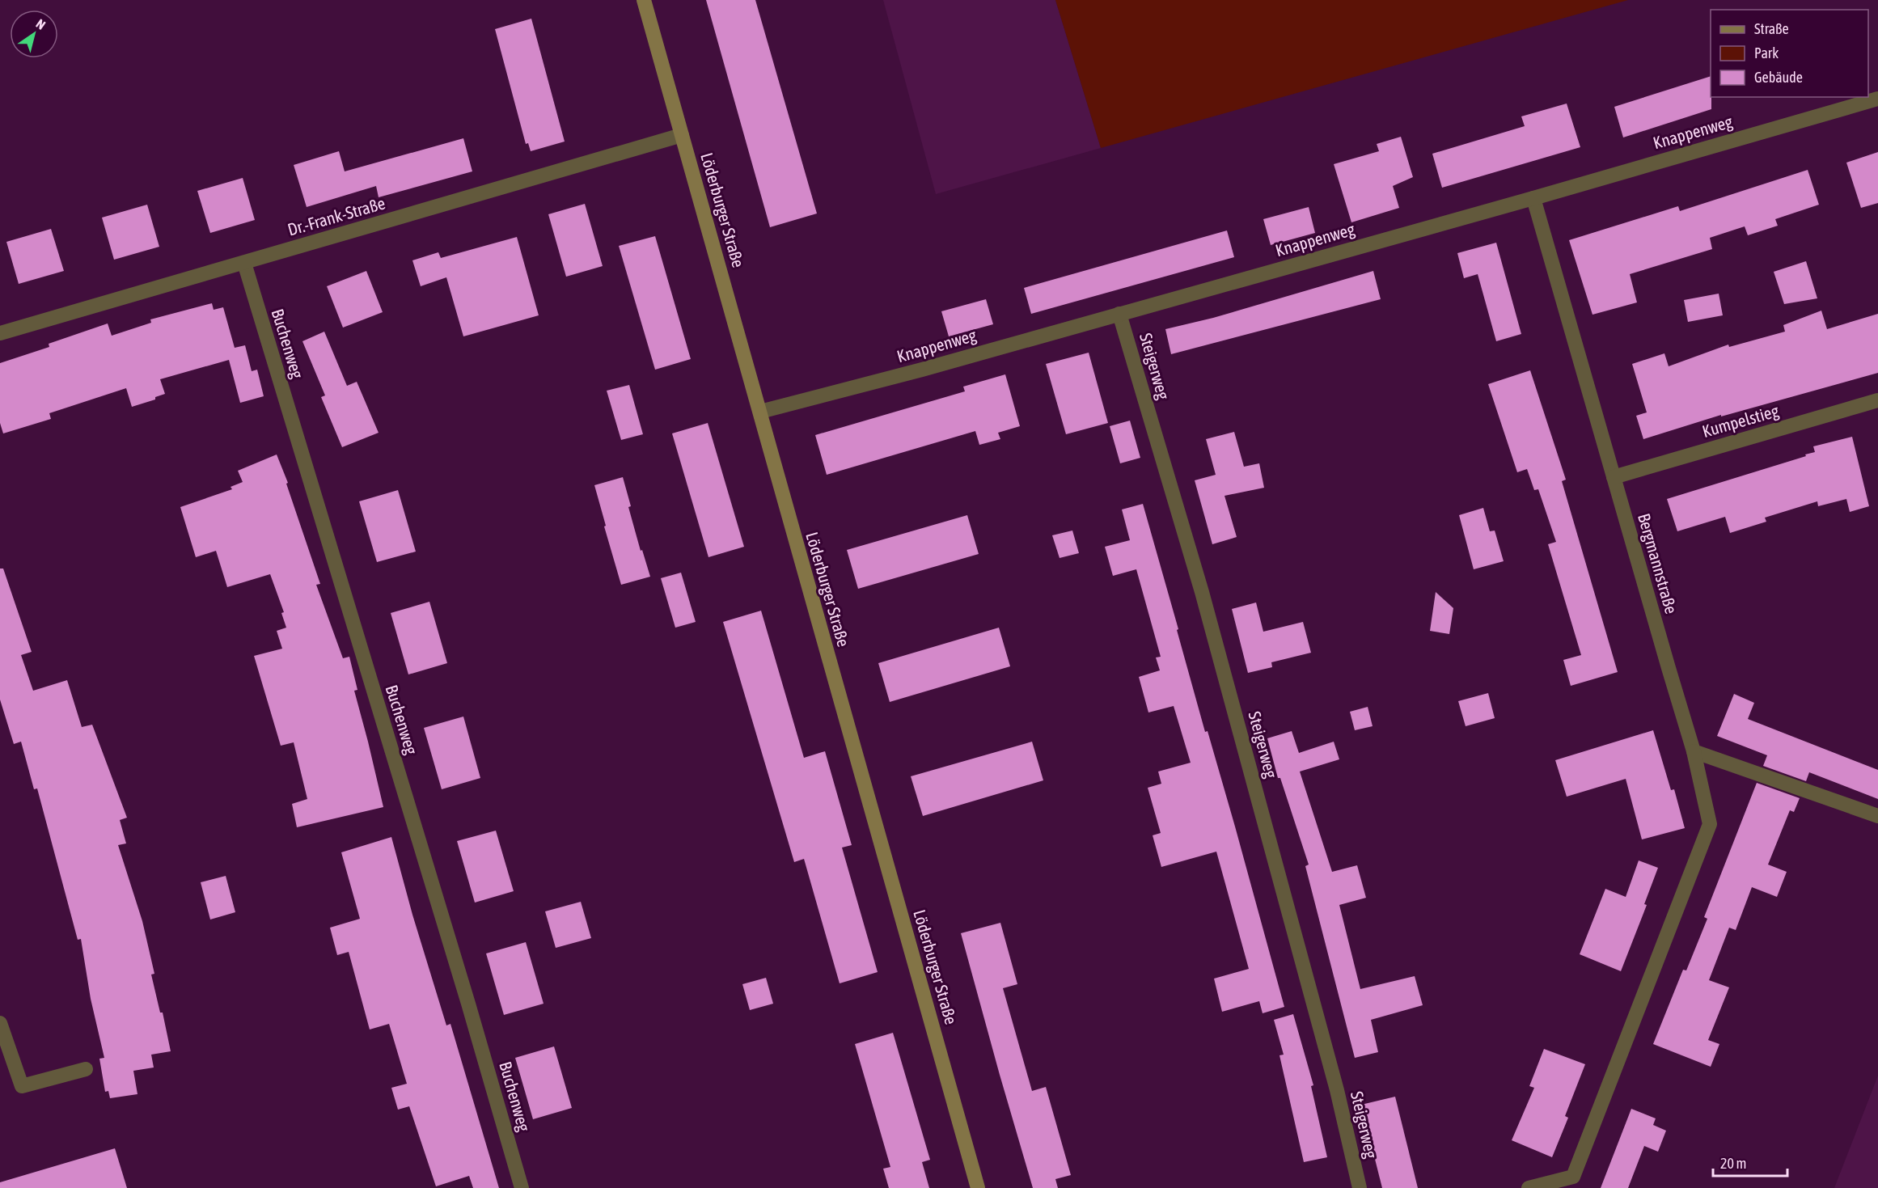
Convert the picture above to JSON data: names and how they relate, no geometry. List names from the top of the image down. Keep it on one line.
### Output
{"streets":{"street":["Knappenweg","Löderburger Straße","Dr.-Frank-Straße","Buchenweg","Steigerweg","Kumpelstieg","Bergmannstraße"]},"crossings":[["Knappenweg","Löderburger Straße"],["Knappenweg","Steigerweg"],["Knappenweg","Bergmannstraße"],["Löderburger Straße","Dr.-Frank-Straße"],["Dr.-Frank-Straße","Buchenweg"],["Kumpelstieg","Bergmannstraße"]],"legend":["Straße","Park","Gebäude"],"scale_bar":"20 m","north":"top right"}
